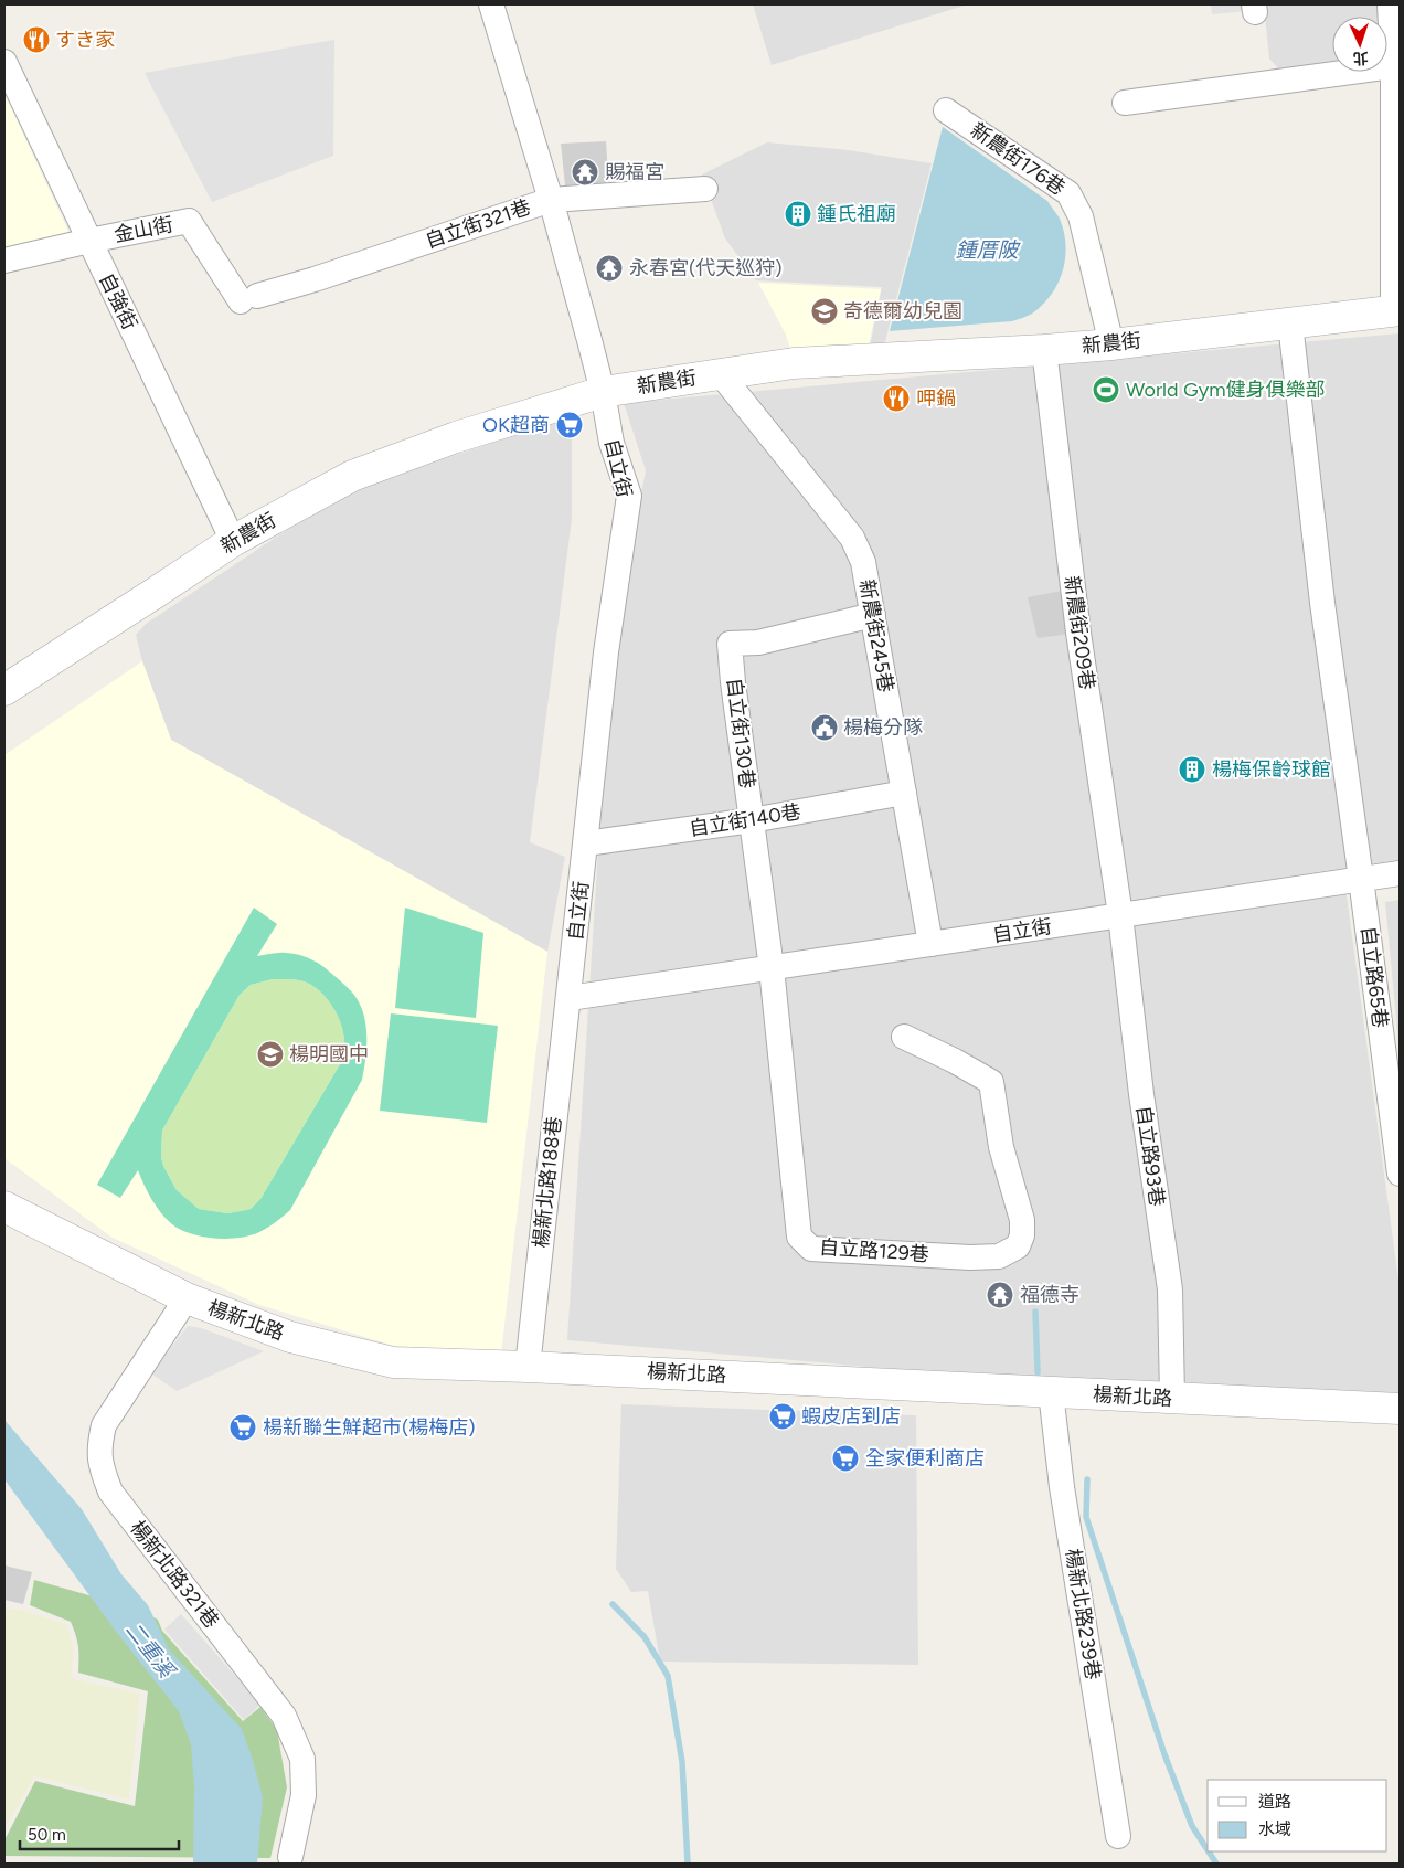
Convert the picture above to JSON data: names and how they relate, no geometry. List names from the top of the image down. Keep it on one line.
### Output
{"streets":{"street":["新農街176巷","自立街321巷","金山街","自強街","新農街","自立街","新農街209巷","新農街245巷","自立街130巷","自立街140巷","自立路65巷","自立路93巷","楊新北路188巷","自立路129巷","楊新北路","楊新北路321巷","楊新北路239巷"]},"crossings":[["新農街176巷","新農街"],["自立街321巷","金山街"],["自立街321巷","自立街"],["金山街","自強街"],["自強街","新農街"],["新農街","自立街"],["新農街","新農街209巷"],["新農街","新農街245巷"],["新農街","自立路65巷"],["自立街","新農街209巷"],["自立街","新農街245巷"],["自立街","自立街130巷"],["自立街","自立街140巷"],["自立街","自立路65巷"],["自立街","自立路93巷"],["自立街","楊新北路188巷"],["自立街","自立路129巷"],["新農街209巷","自立路93巷"],["新農街245巷","自立街130巷"],["新農街245巷","自立街140巷"],["自立街130巷","自立街140巷"],["自立街130巷","自立路129巷"],["自立路93巷","楊新北路"],["楊新北路188巷","楊新北路"],["楊新北路","楊新北路321巷"],["楊新北路","楊新北路239巷"]],"water":["鍾厝陂","二重溪"],"places":{"restaurant":["すき家","呷鍋"],"temple":["賜福宮","永春宮(代天巡狩)","福德寺"],"building":["鍾氏祖廟","楊梅保齡球館"],"school or university":["奇德爾幼兒園","楊明國中"],"sports":["World Gym健身俱樂部"],"supermarket":["OK超商","蝦皮店到店","楊新聯生鮮超市(楊梅店)","全家便利商店"],"public building":["楊梅分隊"]},"legend":["道路","水域"],"scale_bar":"50 m","north":"bottom"}
